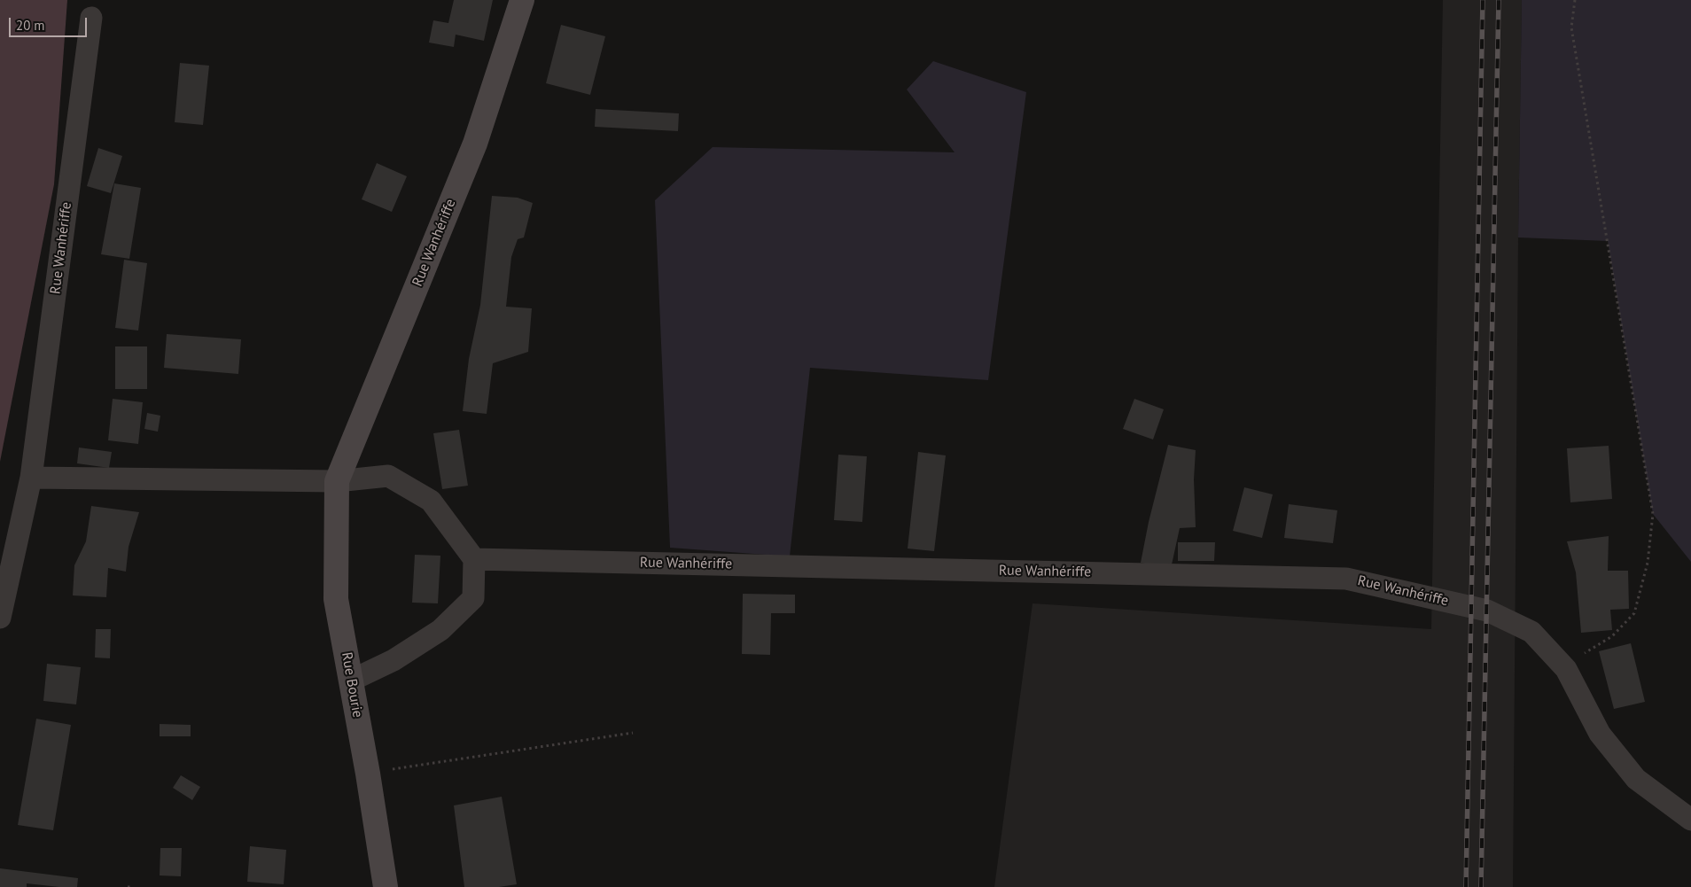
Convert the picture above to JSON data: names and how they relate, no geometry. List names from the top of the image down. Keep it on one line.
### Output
{"streets":{"main road":["Rue Wanhériffe","Rue Bourie"]},"crossings":[["Rue Wanhériffe","Rue Bourie"]],"scale_bar":"20 m"}
